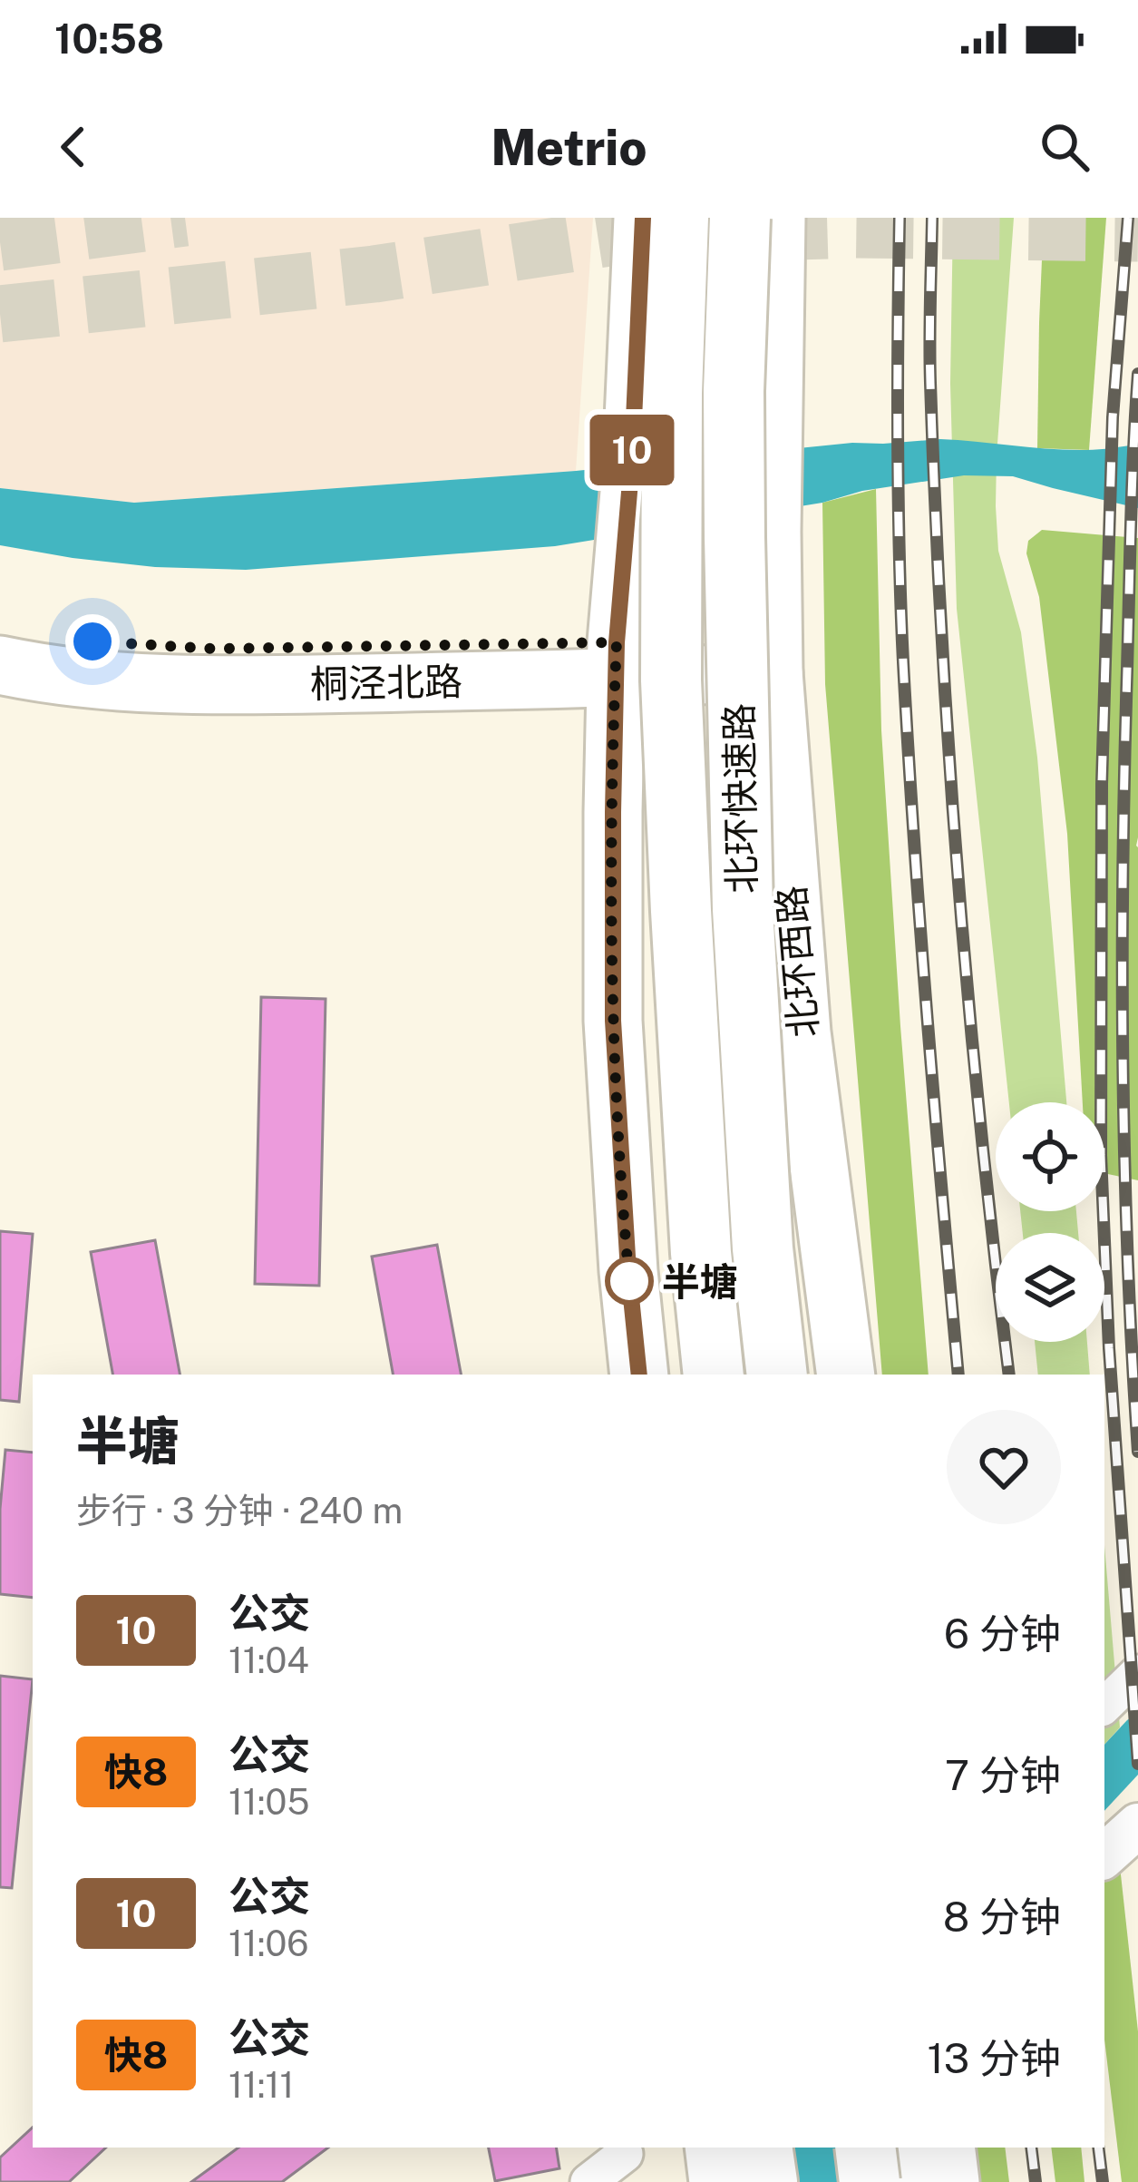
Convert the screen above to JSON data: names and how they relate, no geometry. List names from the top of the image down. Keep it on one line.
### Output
{"streets":{"highway":["北环快速路"],"main road":["桐泾北路","北环西路"]},"crossings":[["桐泾北路","北环西路"]],"places":["半塘"],"lines":["bus line 10"],"page":{"status":"10:58","header":"Metrio","on_map":"10","heading":["半塘","步行 · 3 分钟 · 240 m"],"list":[{"mark":"10","name":"公交","note":"11:04","value":"6 分钟"},{"mark":"快8","name":"公交","note":"11:05","value":"7 分钟"},{"mark":"10","name":"公交","note":"11:06","value":"8 分钟"},{"mark":"快8","name":"公交","note":"11:11","value":"13 分钟"}]}}
